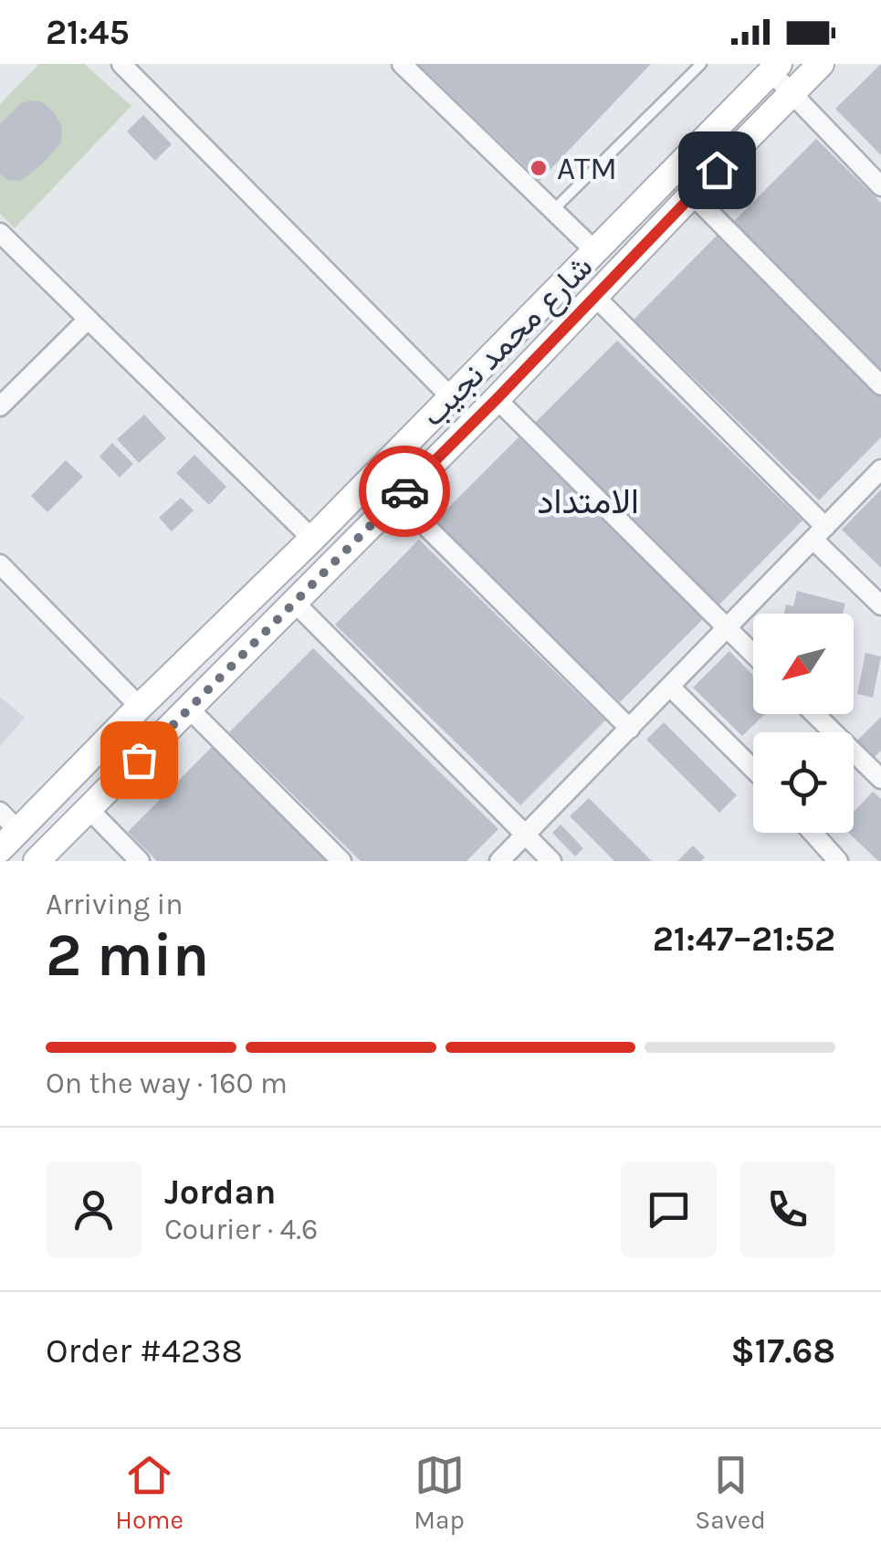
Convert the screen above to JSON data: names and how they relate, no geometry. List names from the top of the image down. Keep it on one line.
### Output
{"streets":{"main road":["شارع محمد نجيب"]},"districts":["الامتداد"],"places":["ATM"],"north":"bottom left","page":{"status":"21:45","heading":["2 min","Arriving in","21:47–21:52"],"panel":["Jordan","Courier · 4.6","Order #4238","$17.68"],"bar":"On the way · 160 m","tabs":["Home","Map","Saved"]}}
